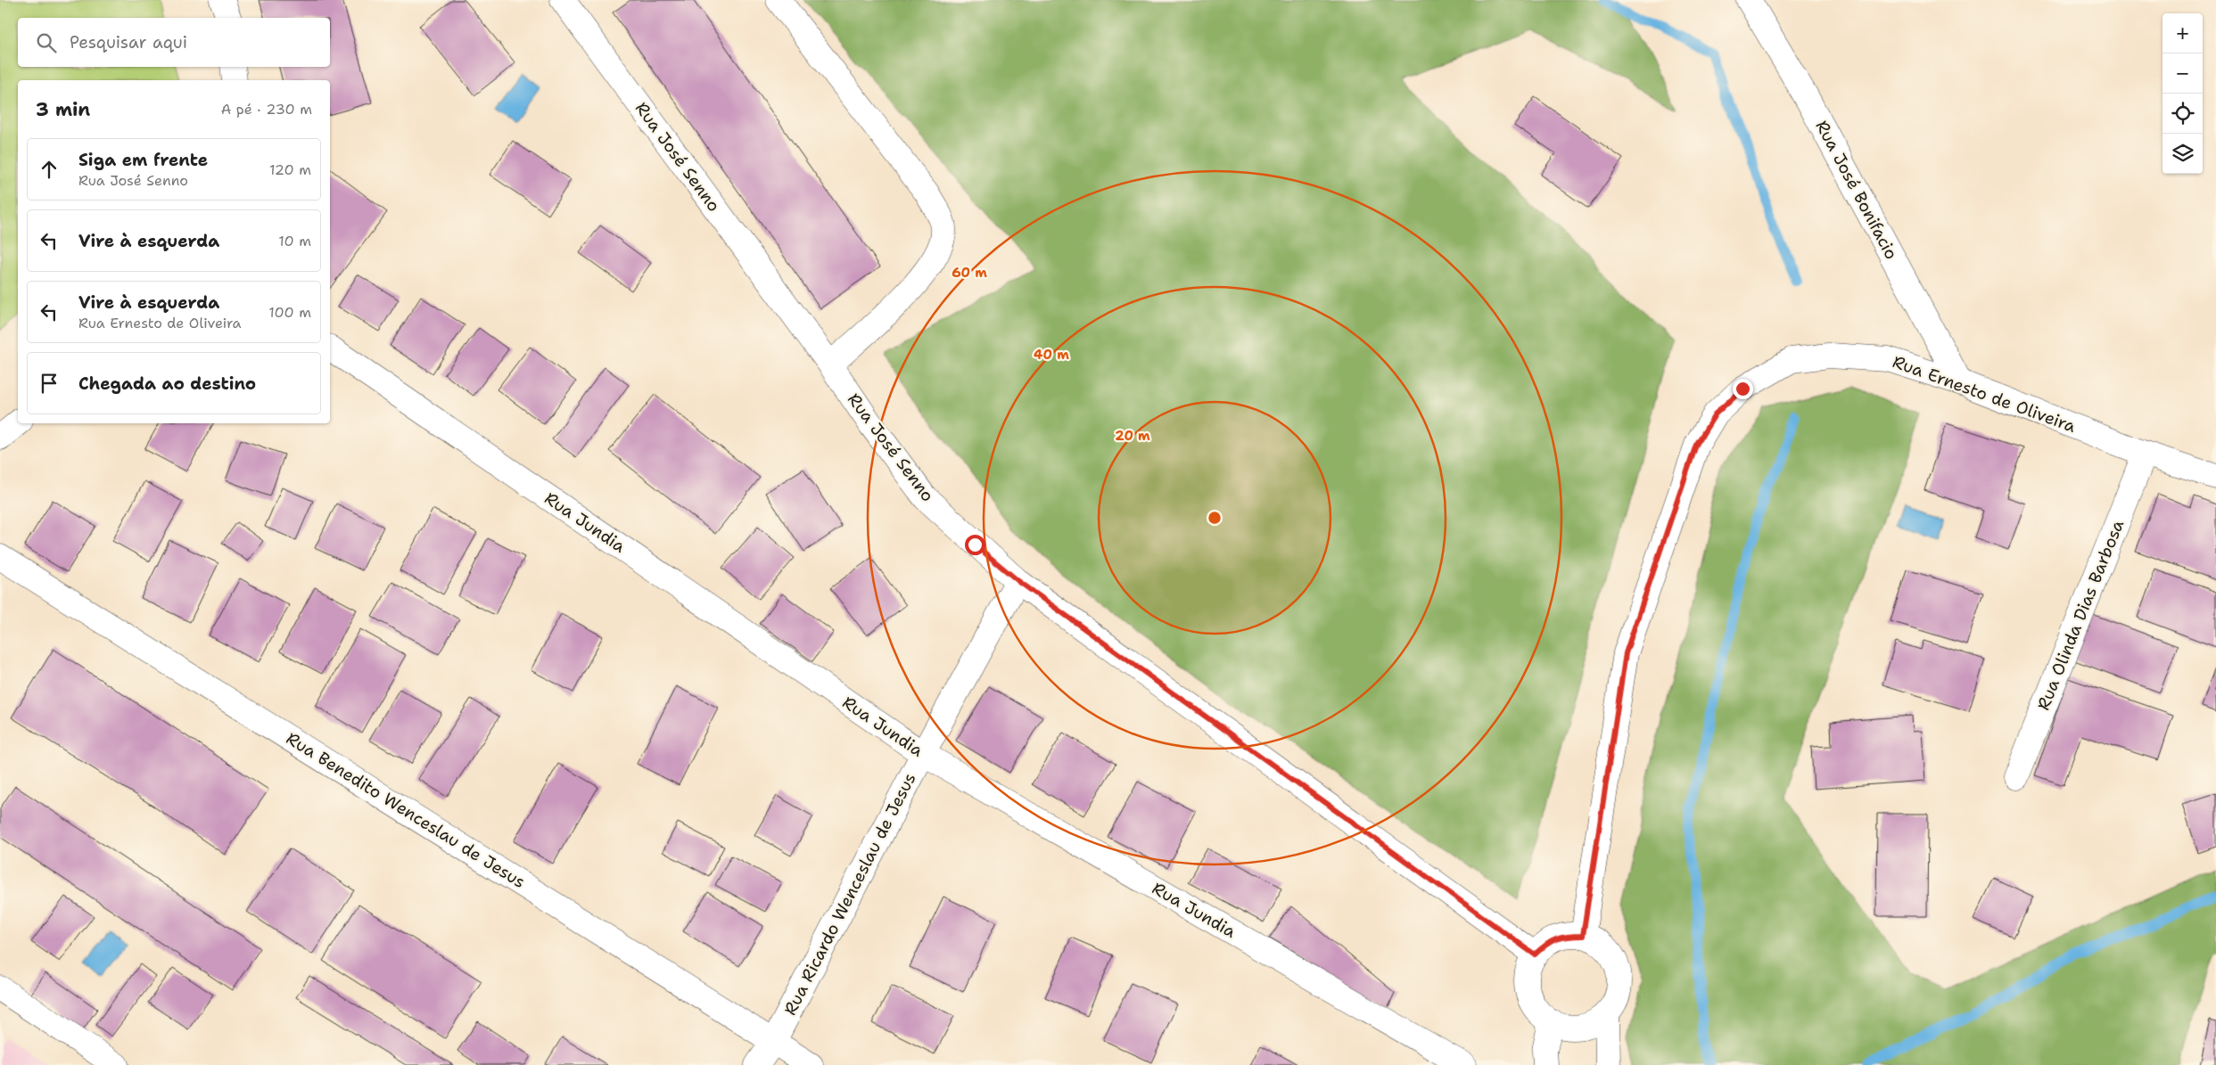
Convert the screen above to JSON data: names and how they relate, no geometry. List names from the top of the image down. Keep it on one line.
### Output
{"streets":{"street":["Rua José Senno","Rua José Bonifacio","Rua Ernesto de Oliveira","Rua Jundia","Rua Olinda Dias Barbosa","Rua Benedito Wenceslau de Jesus","Rua Ricardo Wenceslau de Jesus"]},"crossings":[["Rua José Senno","Rua Ernesto de Oliveira"],["Rua José Senno","Rua Ricardo Wenceslau de Jesus"],["Rua José Bonifacio","Rua Ernesto de Oliveira"],["Rua Ernesto de Oliveira","Rua Olinda Dias Barbosa"],["Rua Jundia","Rua Ricardo Wenceslau de Jesus"],["Rua Benedito Wenceslau de Jesus","Rua Ricardo Wenceslau de Jesus"]],"page":{"map_buttons":["+","−"],"search":"Pesquisar aqui","heading":["3 min","A pé · 230 m"],"list":[["Siga em frente","Rua José Senno","120 m"],["Vire à esquerda","10 m"],["Vire à esquerda","Rua Ernesto de Oliveira","100 m"],"Chegada ao destino"]},"rings":["60 m","40 m","20 m"]}
